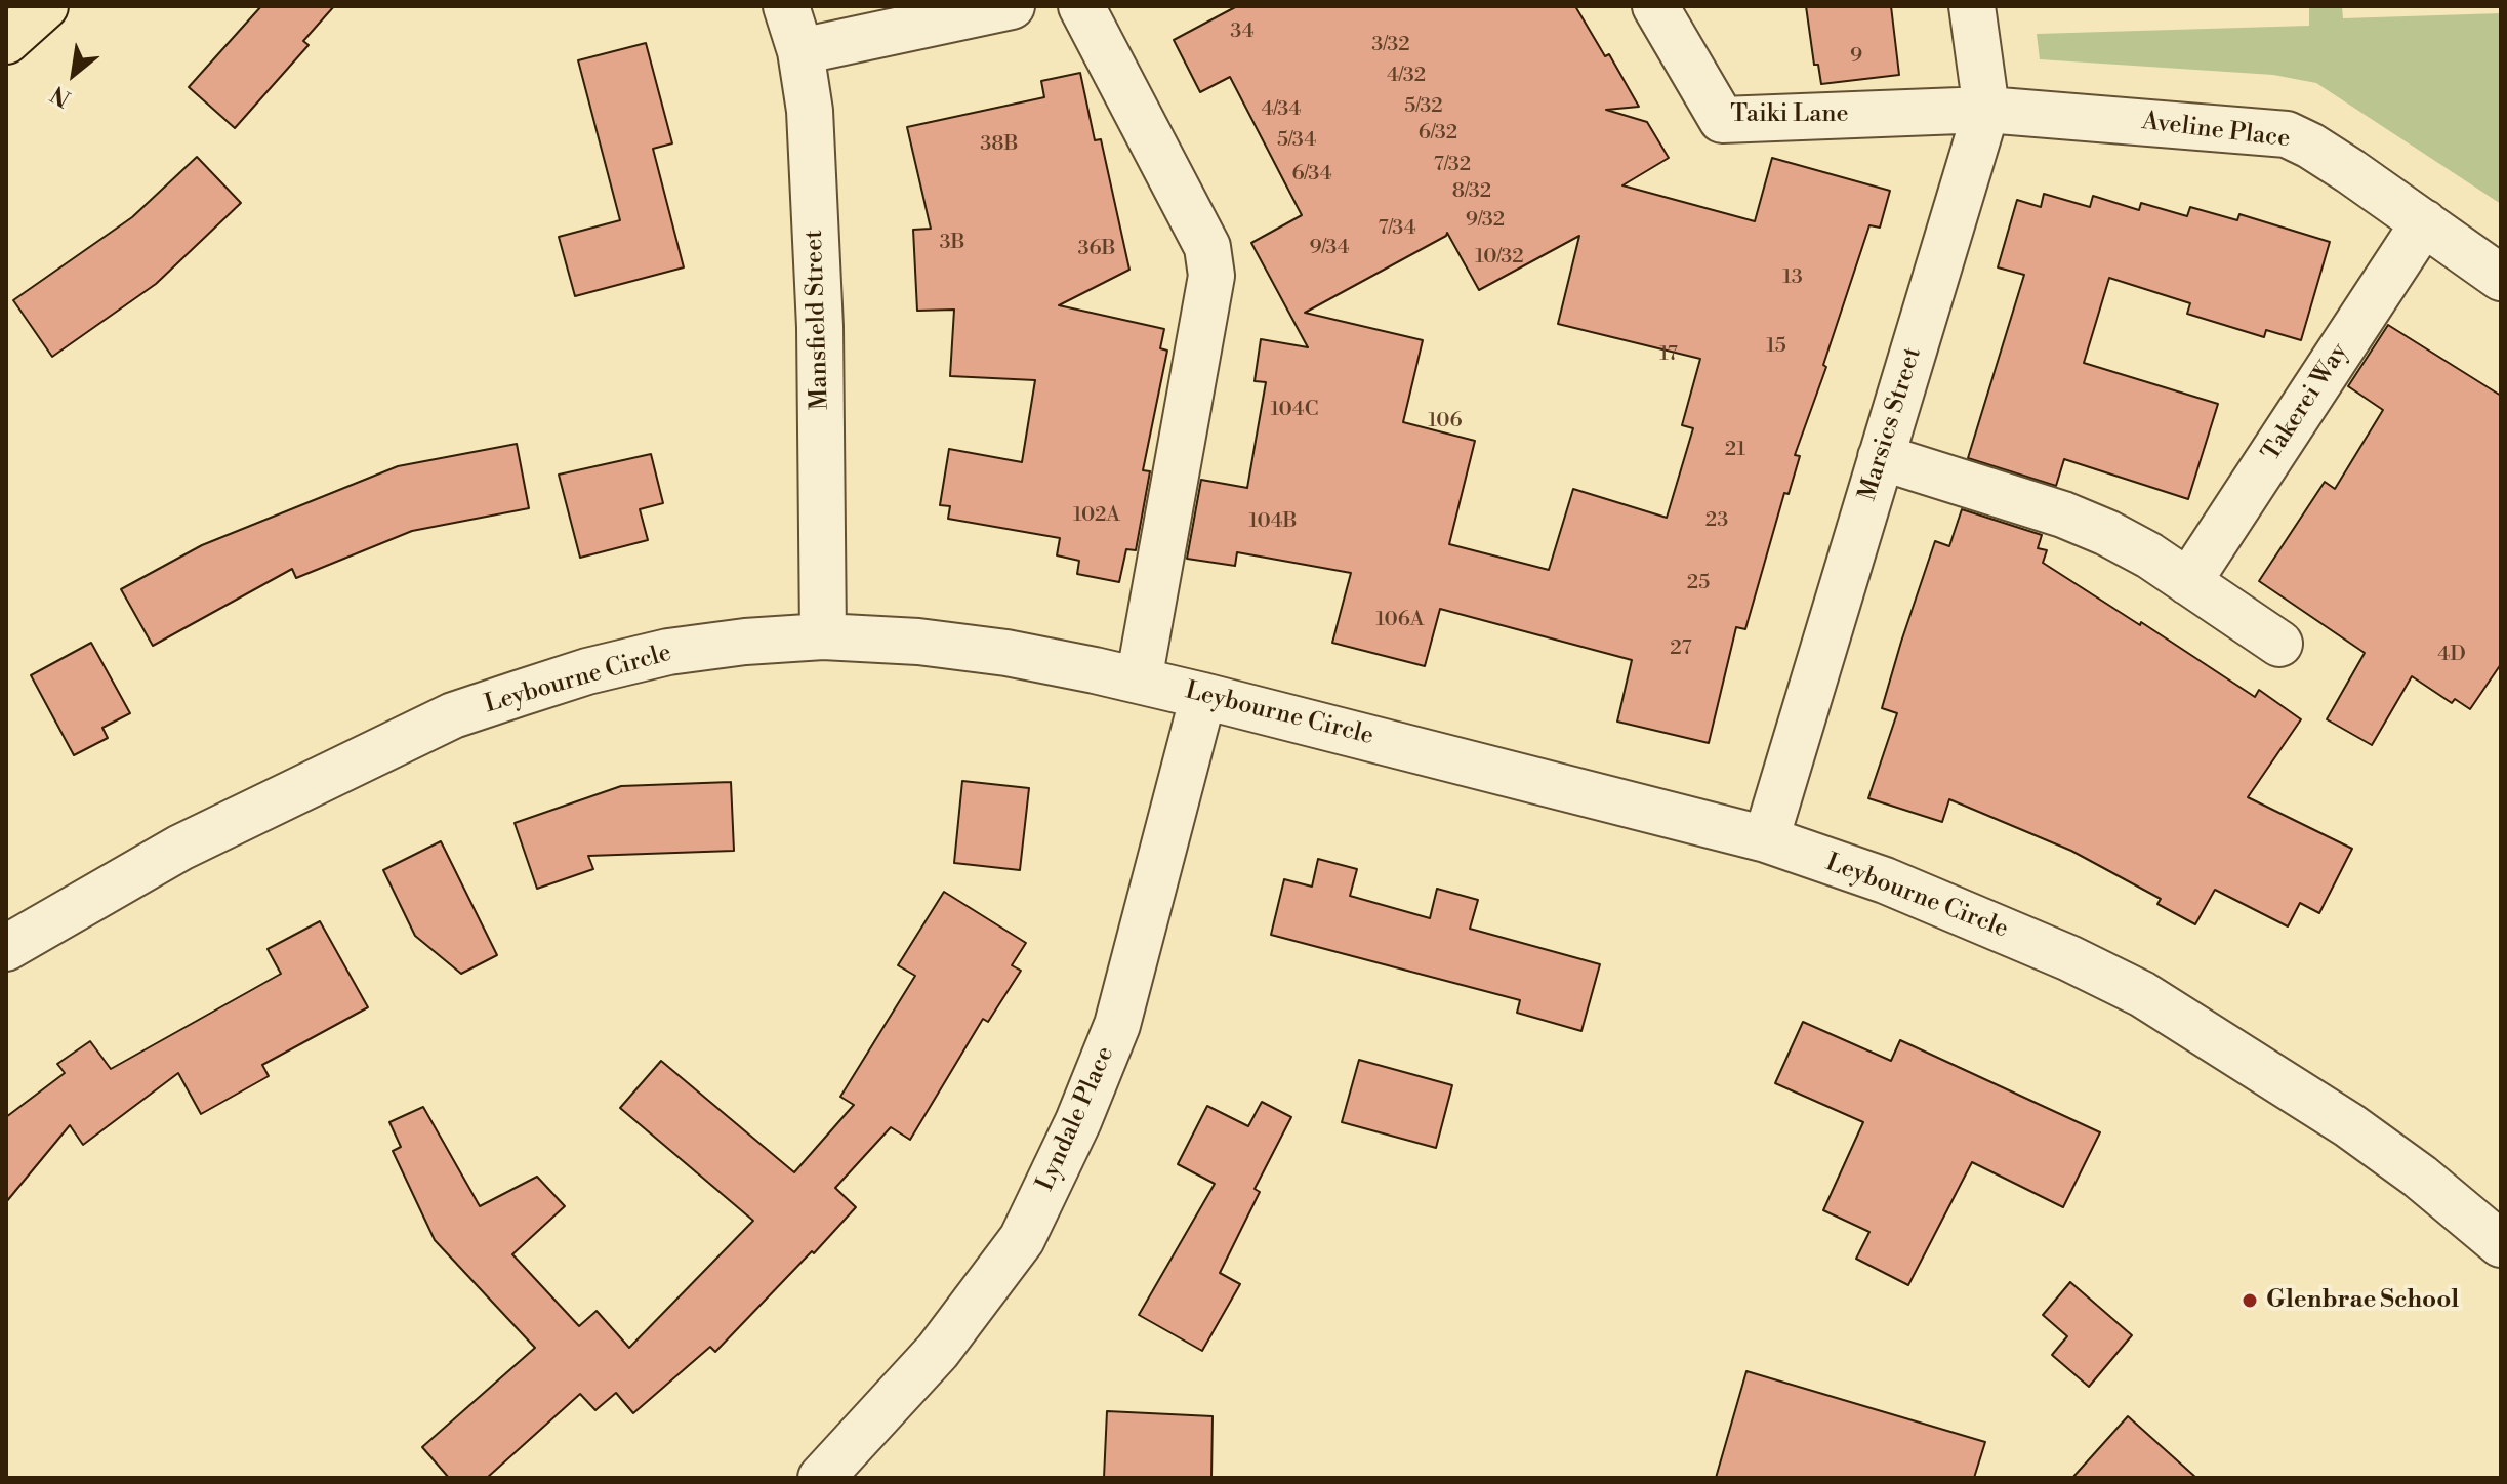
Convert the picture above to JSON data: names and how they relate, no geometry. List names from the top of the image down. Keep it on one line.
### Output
{"streets":{"street":["Taiki Lane","Aveline Place","Mansfield Street","Takerei Way","Marsics Street","Leybourne Circle","Lyndale Place"]},"crossings":[["Taiki Lane","Aveline Place"],["Taiki Lane","Marsics Street"],["Aveline Place","Takerei Way"],["Aveline Place","Marsics Street"],["Mansfield Street","Leybourne Circle"],["Marsics Street","Leybourne Circle"],["Leybourne Circle","Lyndale Place"]],"places":["Glenbrae School"],"house_numbers":["34","3/32","9","4/32","5/32","4/34","6/32","5/34","38B","7/32","6/34","8/32","9/32","7/34","3B","9/34","36B","10/32","13","15","17","104C","106","21","102A","23","104B","25","106A","27","4D"],"north":"bottom left"}
